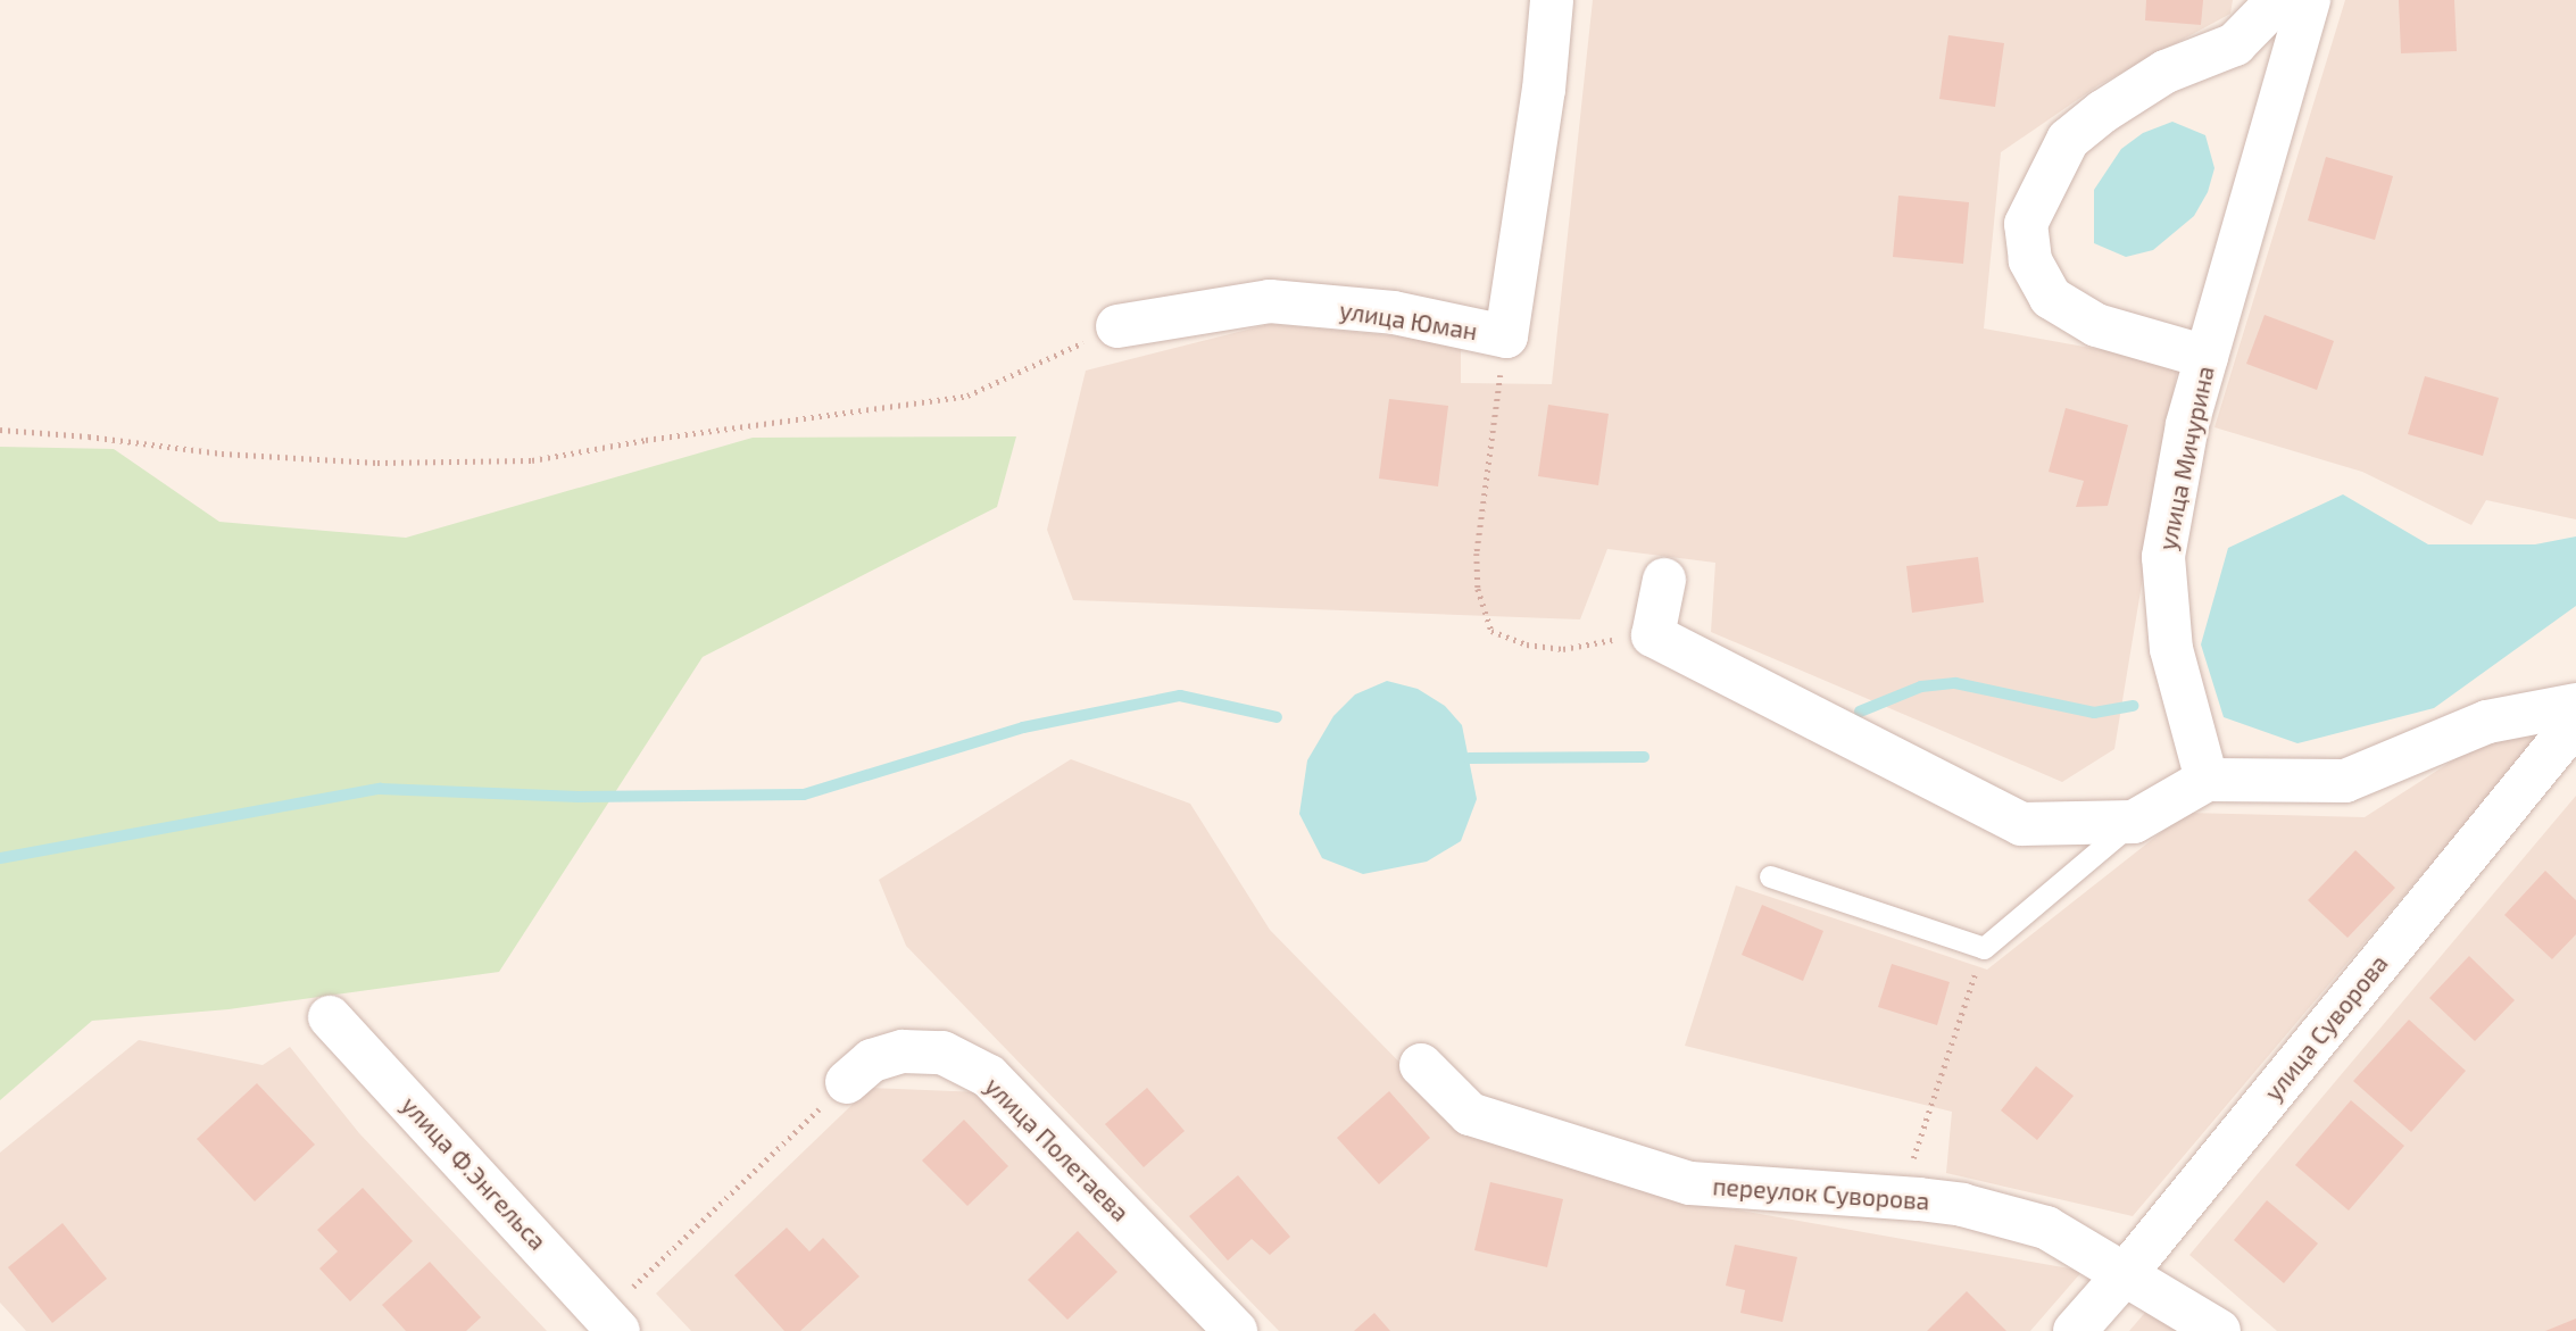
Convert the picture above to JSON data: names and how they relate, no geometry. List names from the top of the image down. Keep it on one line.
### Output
{"streets":{"street":["улица Юман","улица Мичурина","улица Суворова","улица Полетаева","улица Ф.Энгельса","переулок Суворова"]},"crossings":[["улица Суворова","переулок Суворова"]]}
